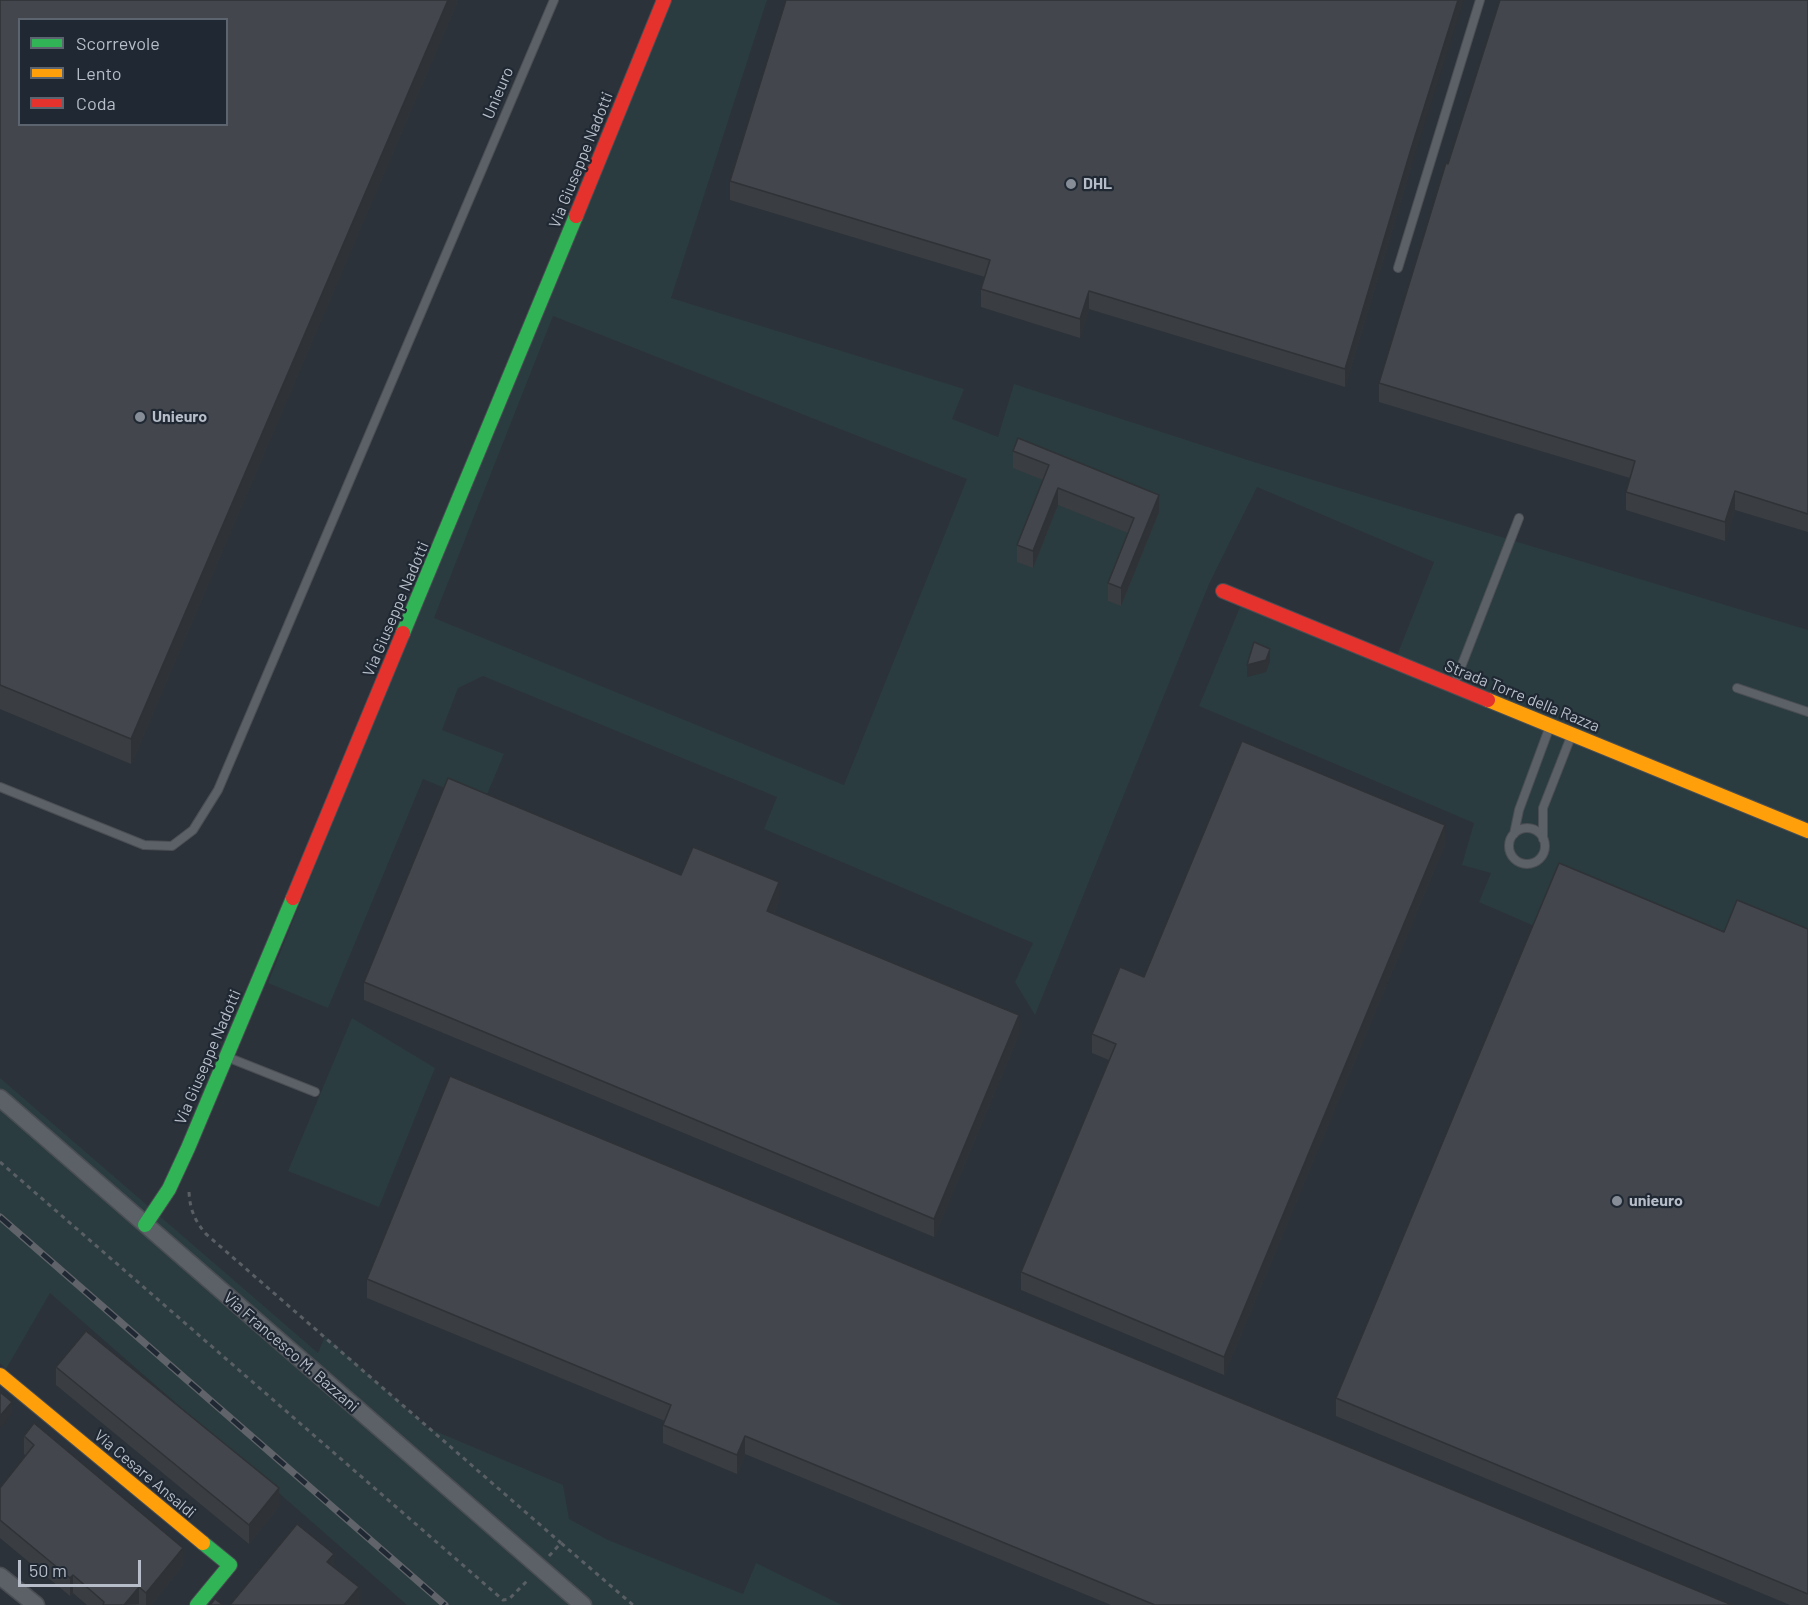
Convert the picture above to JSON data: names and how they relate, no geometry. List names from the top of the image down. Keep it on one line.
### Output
{"streets":{"street":["Via Giuseppe Nadotti","Strada Torre della Razza","Via Francesco M. Bazzani","Via Cesare Ansaldi"],"lane":["Unieuro"]},"crossings":[["Via Giuseppe Nadotti","Via Francesco M. Bazzani"]],"places":["DHL","Unieuro","unieuro"],"legend":["Scorrevole","Lento","Coda"],"scale_bar":"50 m"}
